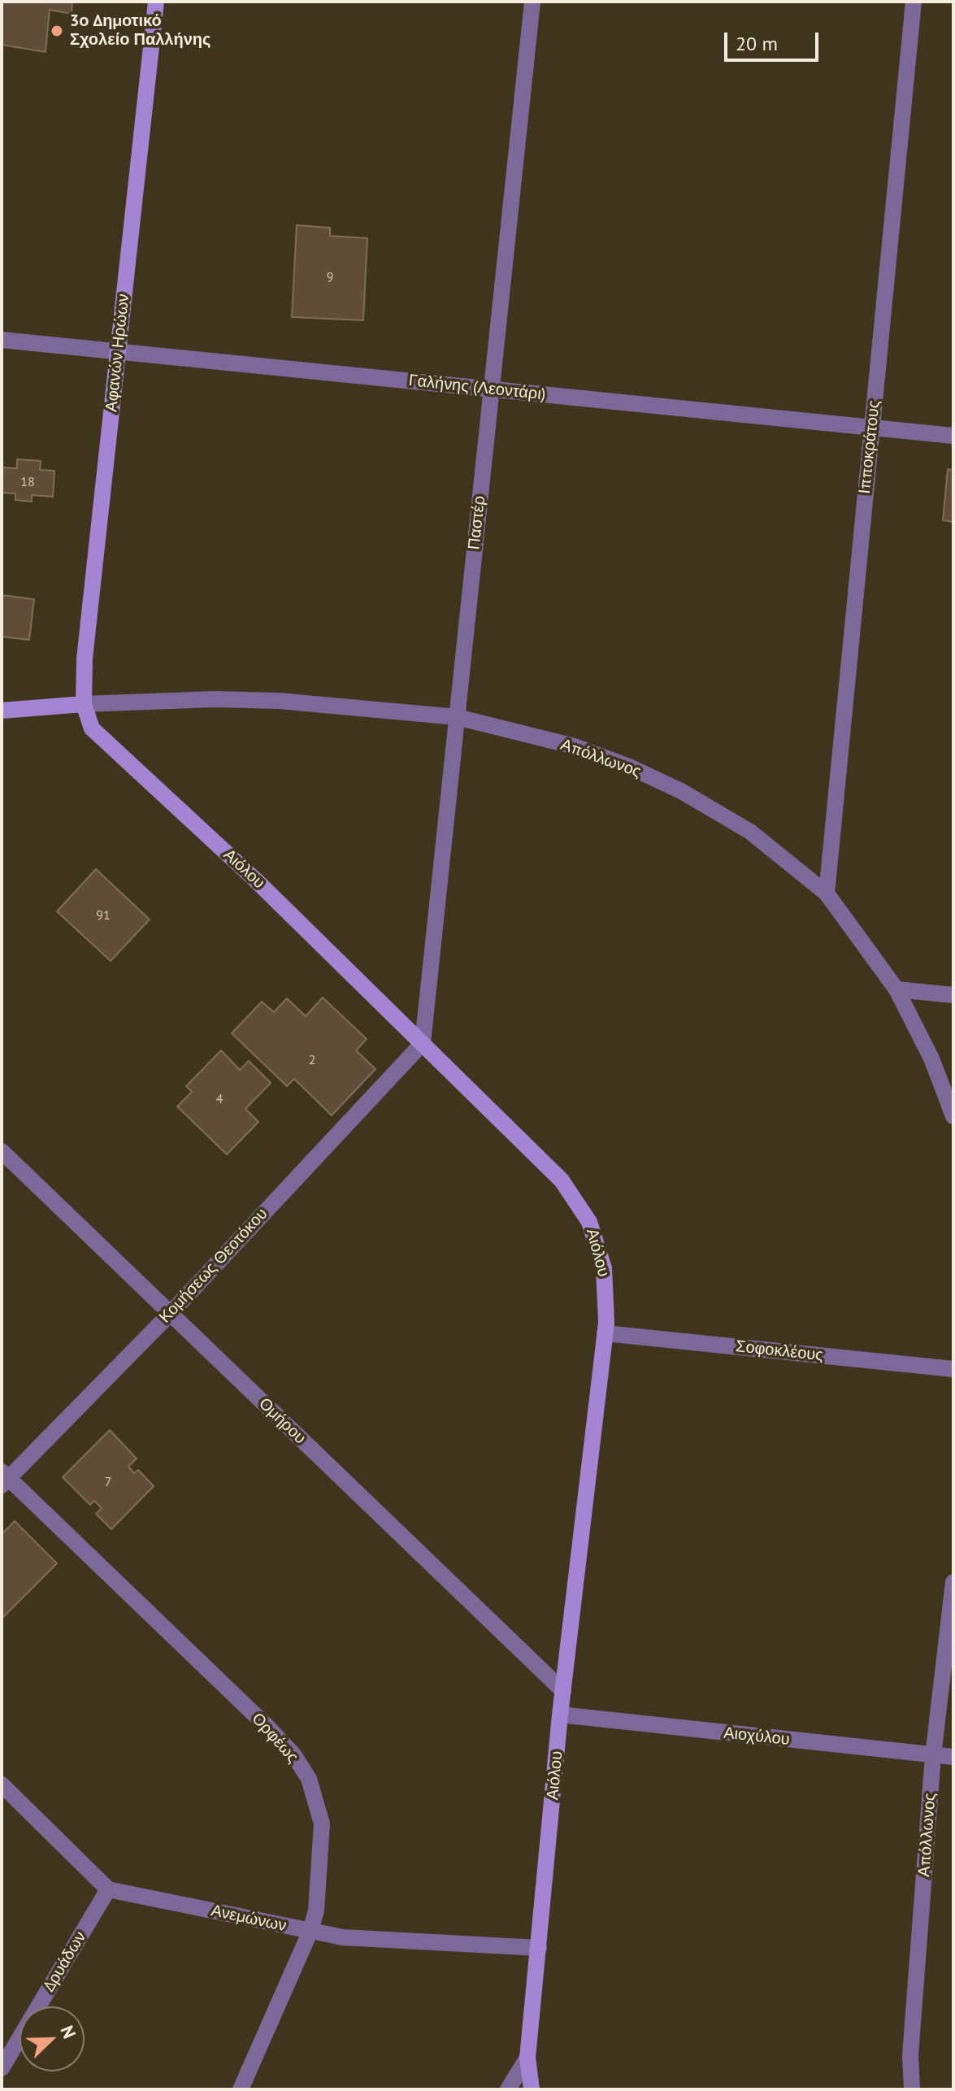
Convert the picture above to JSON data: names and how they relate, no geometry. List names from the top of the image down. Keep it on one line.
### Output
{"streets":{"street":["Αφανών Ηρώων","Γαλήνης (Λεοντάρι)","Ιπποκράτους","Παστέρ","Απόλλωνος","Αιόλου","Κομήσεως Θεοτόκου","Σοφοκλέους","Ομήρου","Αιοχύλου","Ορφέως","Ανεμώνων","Δρυάδων"]},"crossings":[["Αφανών Ηρώων","Γαλήνης (Λεοντάρι)"],["Αφανών Ηρώων","Απόλλωνος"],["Αφανών Ηρώων","Αιόλου"],["Γαλήνης (Λεοντάρι)","Ιπποκράτους"],["Γαλήνης (Λεοντάρι)","Παστέρ"],["Ιπποκράτους","Απόλλωνος"],["Παστέρ","Απόλλωνος"],["Παστέρ","Αιόλου"],["Παστέρ","Κομήσεως Θεοτόκου"],["Απόλλωνος","Αιόλου"],["Απόλλωνος","Αιοχύλου"],["Αιόλου","Κομήσεως Θεοτόκου"],["Αιόλου","Σοφοκλέους"],["Αιόλου","Ομήρου"],["Αιόλου","Αιοχύλου"],["Αιόλου","Ανεμώνων"],["Κομήσεως Θεοτόκου","Ομήρου"],["Κομήσεως Θεοτόκου","Ορφέως"],["Ορφέως","Ανεμώνων"],["Ανεμώνων","Δρυάδων"]],"places":["3ο Δημοτικό Σχολείο Παλλήνης"],"house_numbers":["9","18","91","2","4","7"],"scale_bar":"20 m","north":"top right"}
